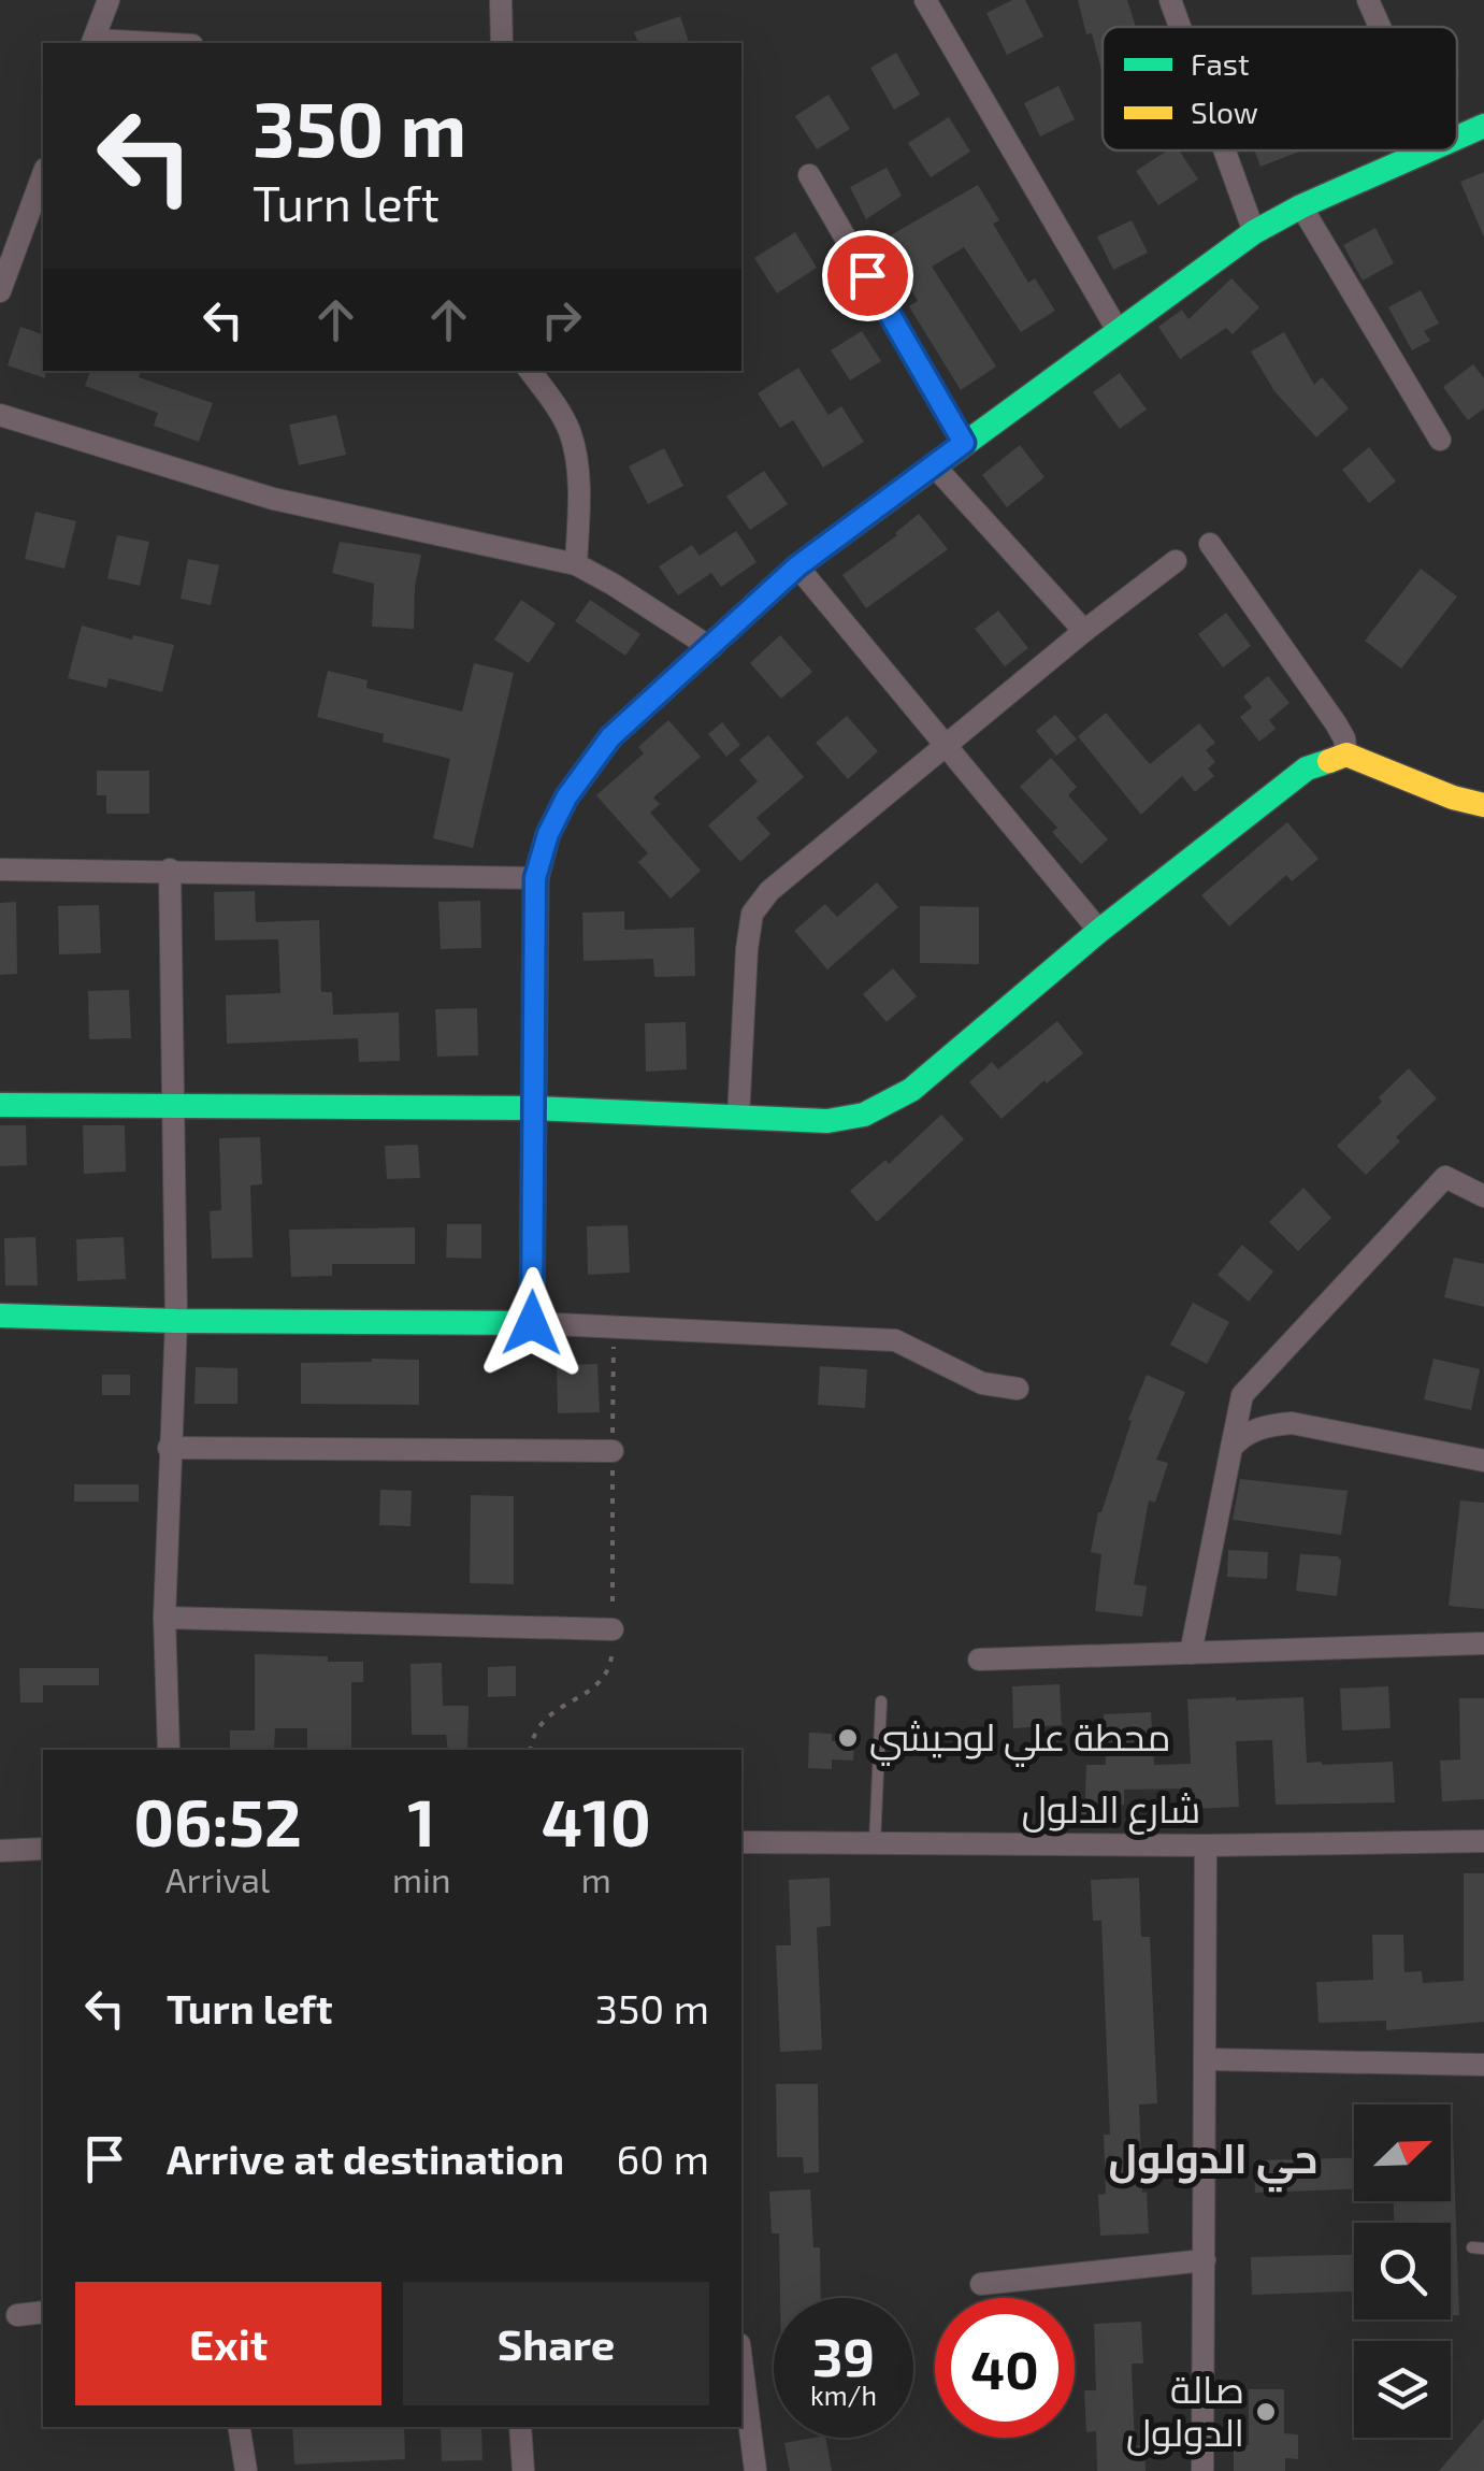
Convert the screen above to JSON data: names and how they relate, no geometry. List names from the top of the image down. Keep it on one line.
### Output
{"streets":{"street":["شارع الدلول"]},"districts":["حي الدولول"],"places":["محطة علي لوحيشي","صالة الدولول"],"legend":["Fast","Slow"],"north":"top right","page":{"turn":["350 m","Turn left"],"eta":["06:52","Arrival","1","min","410","m"],"list":[{"name":"Turn left","value":"350 m"},{"name":"Arrive at destination","value":"60 m"}],"buttons":["Exit","Share"],"speed":"39 km/h","limit":"40"}}
